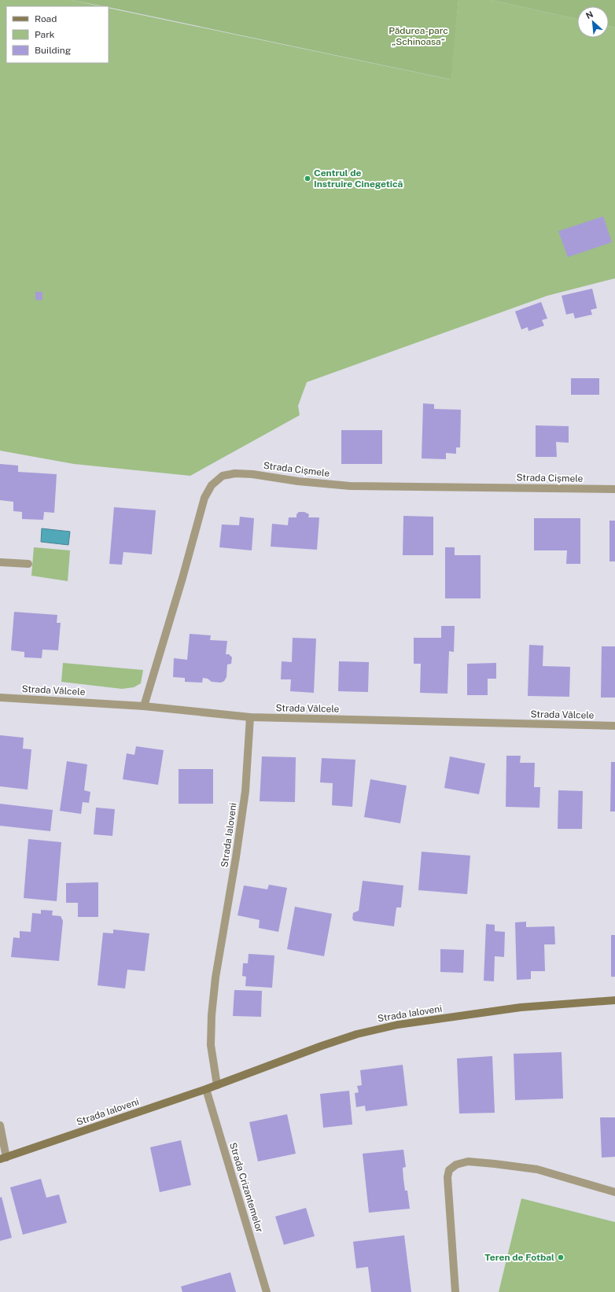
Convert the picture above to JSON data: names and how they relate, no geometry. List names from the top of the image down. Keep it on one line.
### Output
{"streets":{"street":["Strada Cișmele","Strada Vâlcele","Strada Ialoveni","Strada Crizantemelor"]},"crossings":[["Strada Cișmele","Strada Vâlcele"],["Strada Vâlcele","Strada Ialoveni"],["Strada Ialoveni","Strada Crizantemelor"]],"parks":["Pădurea-parc „Schinoasa“"],"places":["Centrul de Instruire Cinegetică","Teren de Fotbal"],"legend":["Road","Park","Building"],"north":"top left"}
